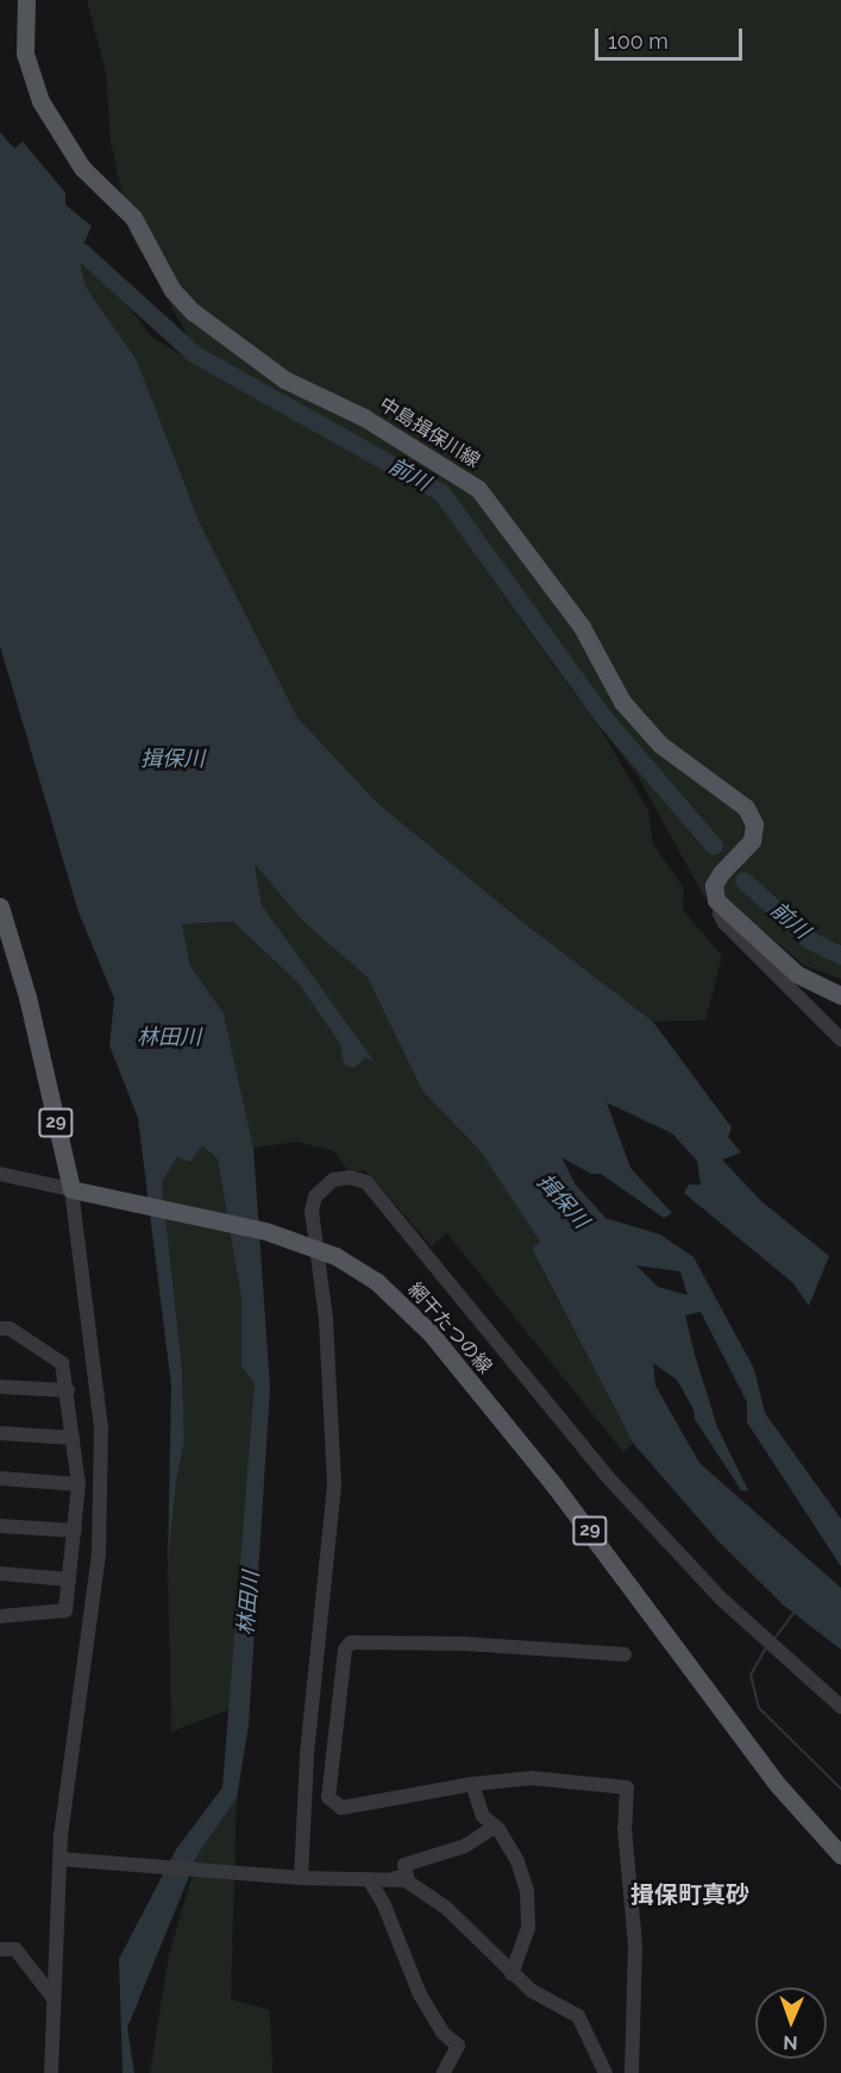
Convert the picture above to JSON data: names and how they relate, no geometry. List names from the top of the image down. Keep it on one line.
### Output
{"streets":{"main road":["中島揖保川線","29","網干たつの線"]},"crossings":[["29","網干たつの線"]],"districts":["揖保町真砂"],"water":["前川","揖保川","林田川"],"scale_bar":"100 m","north":"bottom"}
